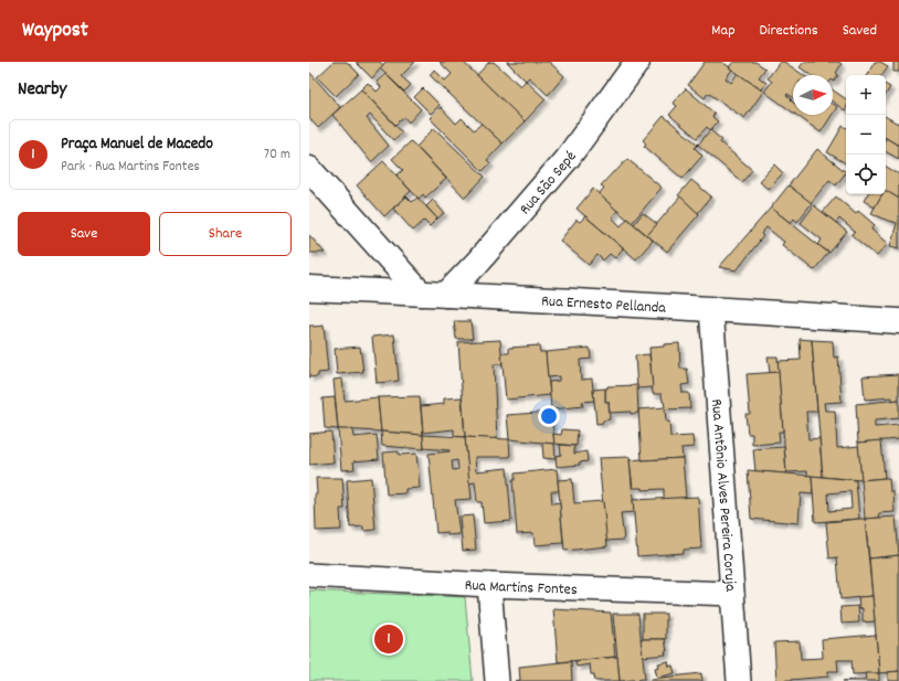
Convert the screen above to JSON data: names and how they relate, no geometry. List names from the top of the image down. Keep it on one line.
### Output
{"streets":{"street":["Rua São Sepé","Rua Ernesto Pellanda","Rua Antônio Alves Pereira Coruja","Rua Martins Fontes"]},"crossings":[["Rua São Sepé","Rua Ernesto Pellanda"],["Rua Ernesto Pellanda","Rua Antônio Alves Pereira Coruja"],["Rua Antônio Alves Pereira Coruja","Rua Martins Fontes"]],"north":"right","page":{"header":"Waypost","nav":["Map","Directions","Saved"],"heading":"Nearby","map_buttons":["+","−"],"list":[{"mark":"1","name":"Praça Manuel de Macedo","note":"Park · Rua Martins Fontes","value":"70 m"}],"buttons":["Save","Share"],"pins":"1"}}
